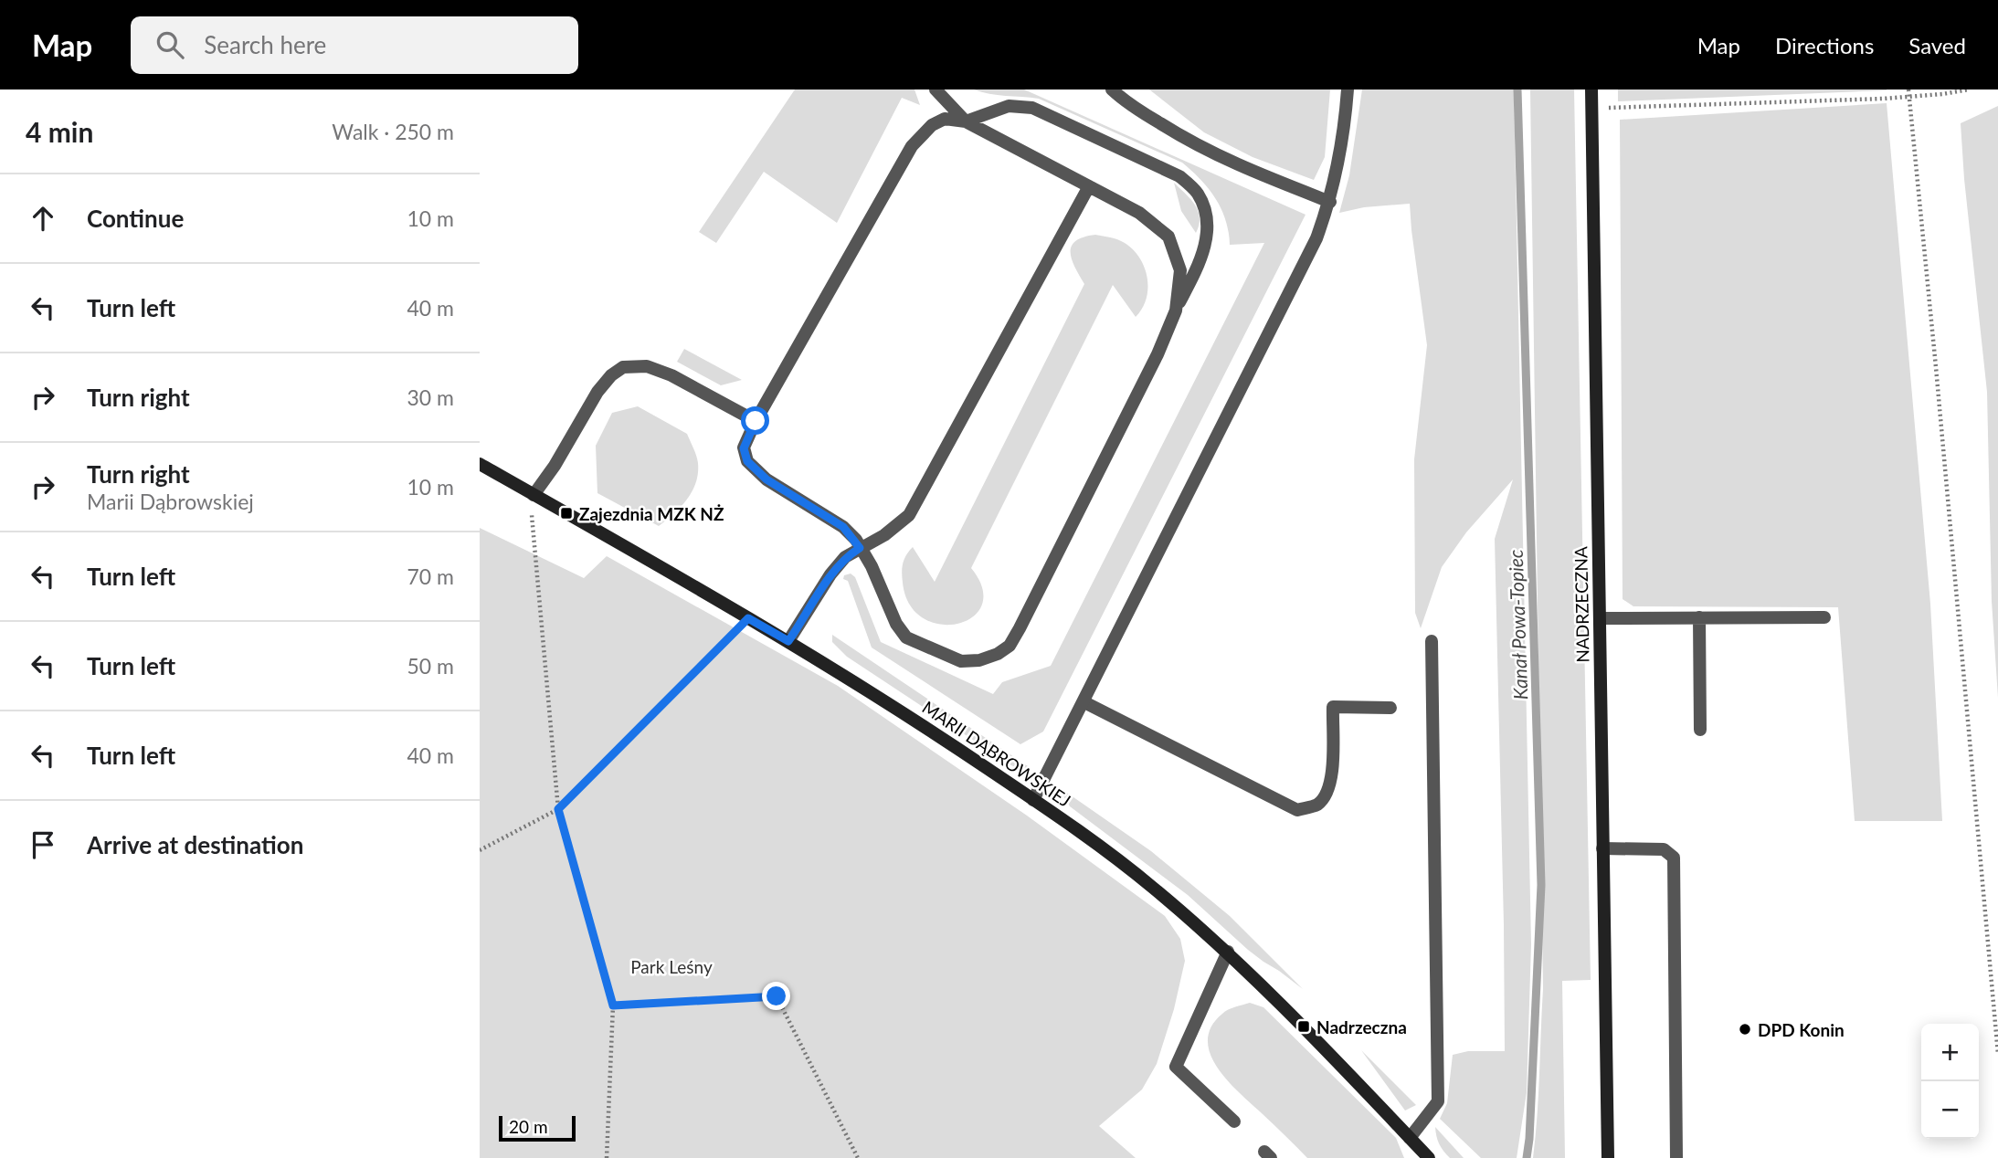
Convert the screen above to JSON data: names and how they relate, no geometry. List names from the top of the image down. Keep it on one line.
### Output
{"streets":{"street":["NADRZECZNA","MARII DĄBROWSKIEJ"]},"water":["Kanał Powa-Topiec"],"parks":["Park Leśny"],"places":{"transit":["Zajezdnia MZK NŻ","Nadrzeczna"],"other":["DPD Konin"]},"scale_bar":"20 m","page":{"header":"Map","search":"Search here","nav":["Map","Directions","Saved"],"heading":["4 min","Walk · 250 m"],"list":[["Continue","10 m"],["Turn left","40 m"],["Turn right","30 m"],["Turn right","Marii Dąbrowskiej","10 m"],["Turn left","70 m"],["Turn left","50 m"],["Turn left","40 m"],"Arrive at destination"],"map_buttons":["+","−"],"scale":"20 m"}}
